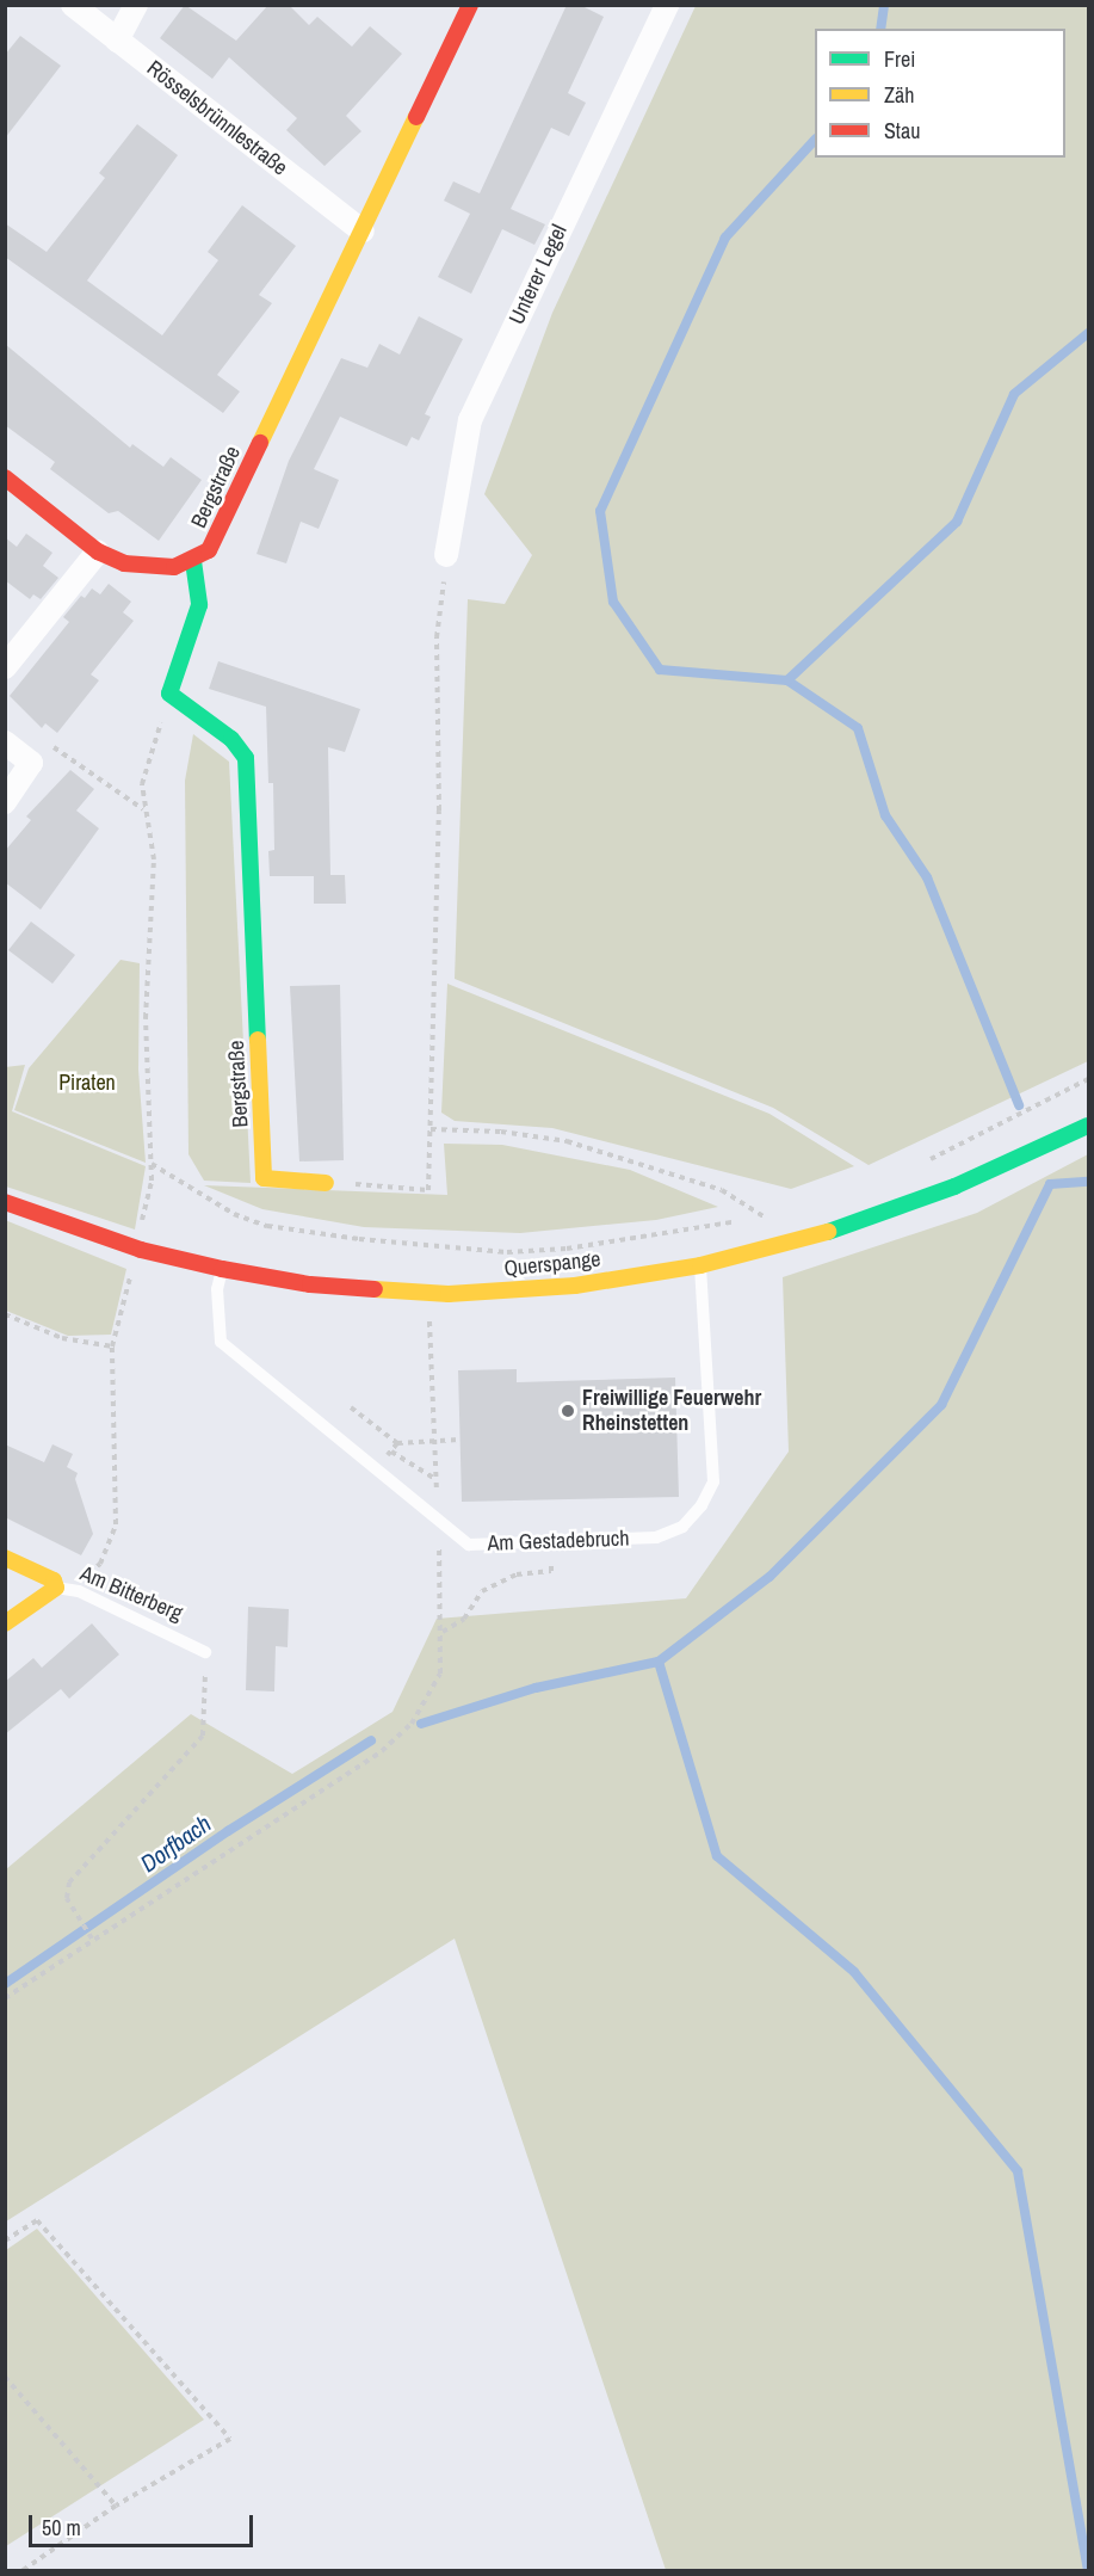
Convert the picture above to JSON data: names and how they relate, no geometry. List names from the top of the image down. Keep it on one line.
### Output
{"streets":{"street":["Rösselsbrünnlestraße","Unterer Legel","Bergstraße","Querspange","Am Bitterberg"],"lane":["Am Gestadebruch"]},"crossings":[["Rösselsbrünnlestraße","Bergstraße"],["Querspange","Am Gestadebruch"]],"water":["Dorfbach"],"parks":["Piraten"],"places":["Freiwillige Feuerwehr Rheinstetten"],"legend":["Frei","Zäh","Stau"],"scale_bar":"50 m"}
